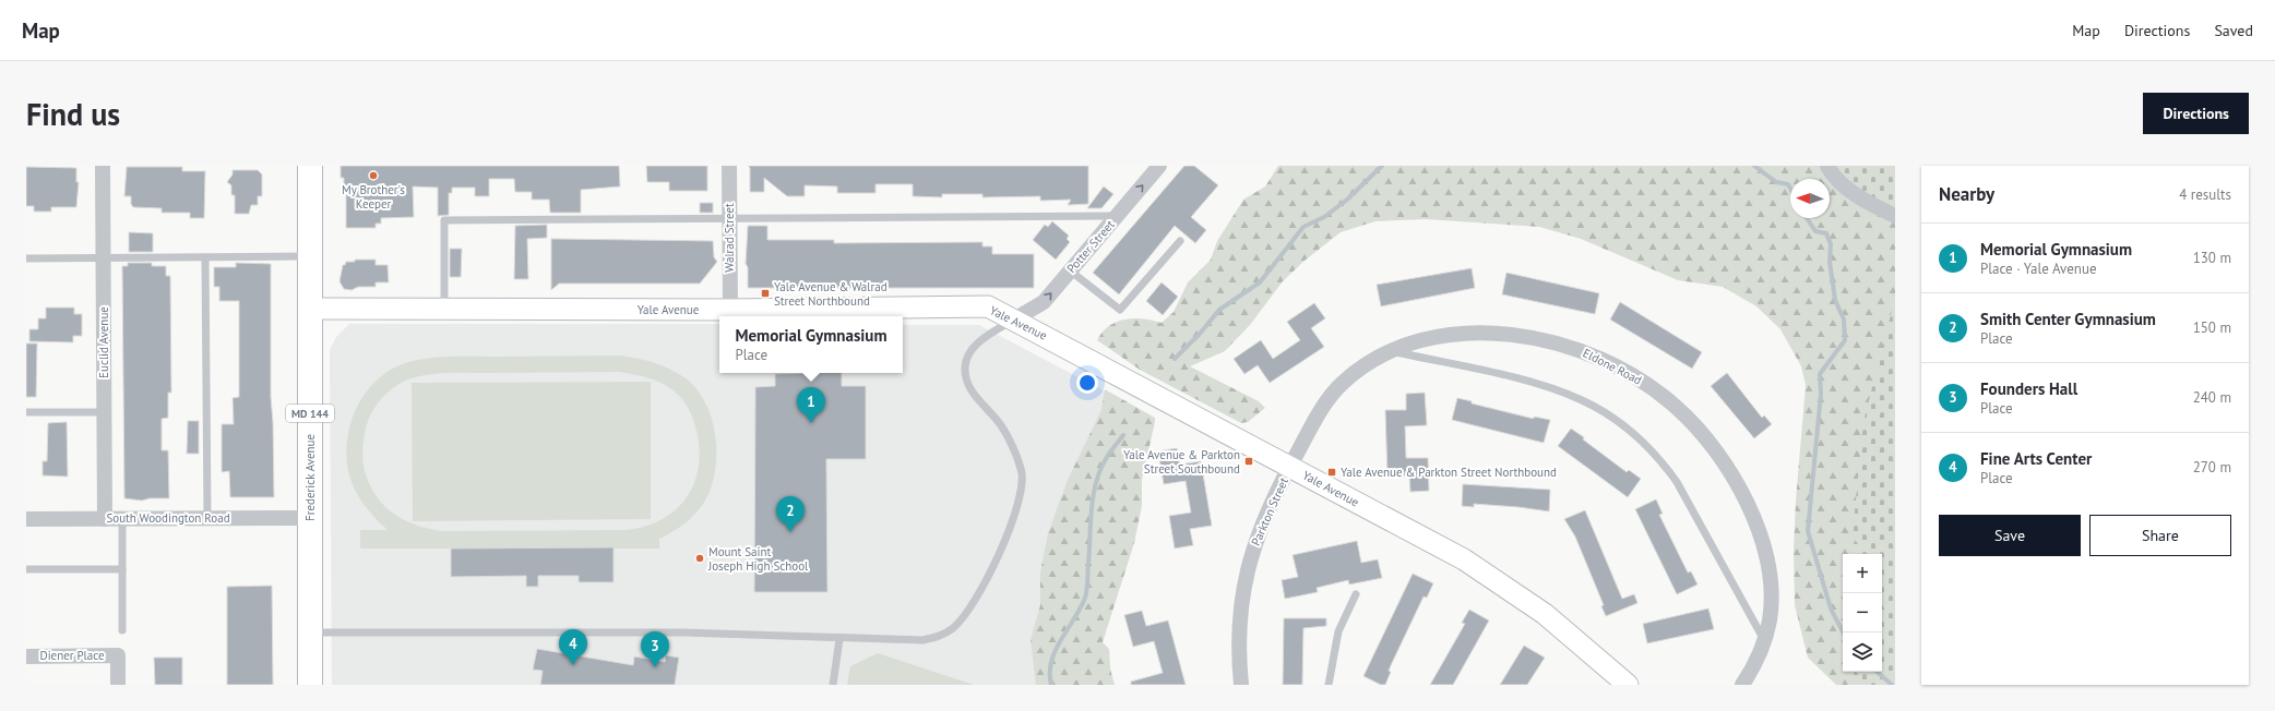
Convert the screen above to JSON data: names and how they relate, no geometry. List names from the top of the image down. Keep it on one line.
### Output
{"streets":{"main road":["MD 144","Frederick Avenue"],"street":["Walrad Street","Potter Street","Yale Avenue","Euclid Avenue","Eldone Road","Parkton Street","South Woodington Road","Diener Place"]},"crossings":[["Walrad Street","Yale Avenue"],["Potter Street","Yale Avenue"],["Yale Avenue","Eldone Road"],["Yale Avenue","Frederick Avenue"],["Yale Avenue","Parkton Street"],["Euclid Avenue","South Woodington Road"],["Eldone Road","Parkton Street"],["Frederick Avenue","South Woodington Road"]],"one_way":["Potter Street"],"places":{"other":["My Brother's Keeper","Mount Saint Joseph High School"],"transit":["Yale Avenue & Walrad Street Northbound","Yale Avenue & Parkton Street Southbound","Yale Avenue & Parkton Street Northbound"]},"north":"left","page":{"header":"Map","nav":["Map","Directions","Saved"],"buttons":["Directions",["Save","Share"]],"title":"Find us","heading":["Nearby","4 results"],"list":[{"mark":"1","name":"Memorial Gymnasium","note":"Place · Yale Avenue","value":"130 m"},{"mark":"2","name":"Smith Center Gymnasium","note":"Place","value":"150 m"},{"mark":"3","name":"Founders Hall","note":"Place","value":"240 m"},{"mark":"4","name":"Fine Arts Center","note":"Place","value":"270 m"}],"popup":["Memorial Gymnasium","Place"],"pins":["1","2","4","3"],"map_buttons":["+","−"]}}
